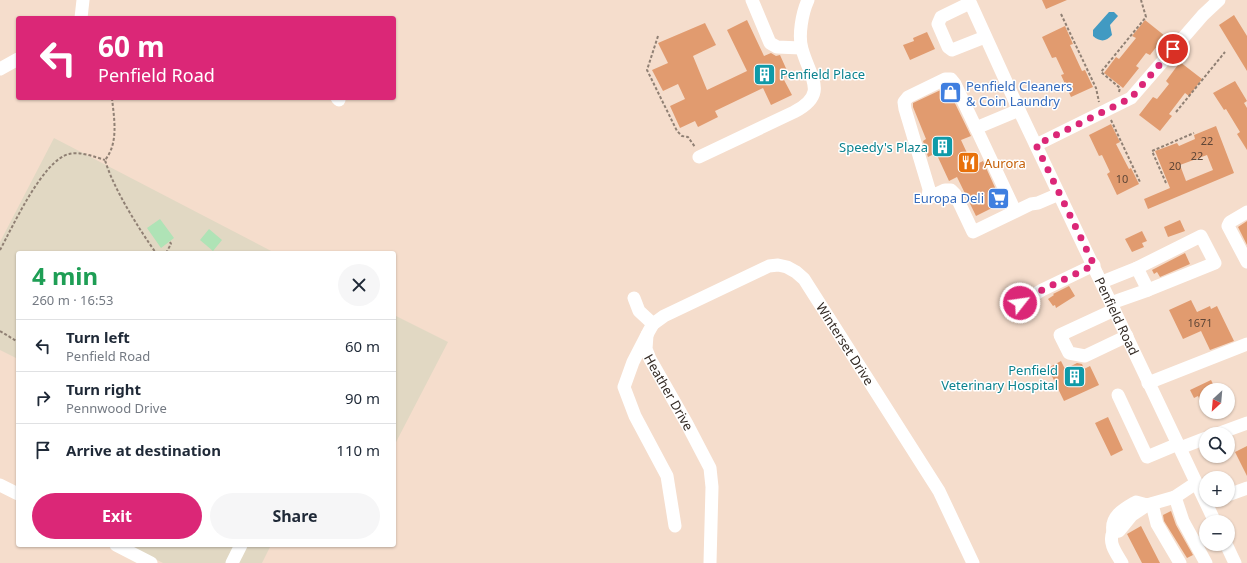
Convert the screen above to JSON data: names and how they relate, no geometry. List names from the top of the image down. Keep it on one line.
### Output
{"streets":{"street":["Penfield Road","Winterset Drive","Heather Drive"]},"crossings":[["Winterset Drive","Heather Drive"]],"places":{"building":["Penfield Place","Speedy's Plaza","Penfield Veterinary Hospital"],"shop":["Penfield Cleaners & Coin Laundry"],"restaurant":["Aurora"],"supermarket":["Europa Deli"]},"house_numbers":["22","22","20","10","1671"],"north":"bottom left","page":{"turn":["60 m","Penfield Road"],"heading":["4 min","260 m · 16:53"],"list":[{"name":"Turn left","note":"Penfield Road","value":"60 m"},{"name":"Turn right","note":"Pennwood Drive","value":"90 m"},{"name":"Arrive at destination","value":"110 m"}],"map_buttons":["+","−"],"buttons":["Exit","Share"]}}
